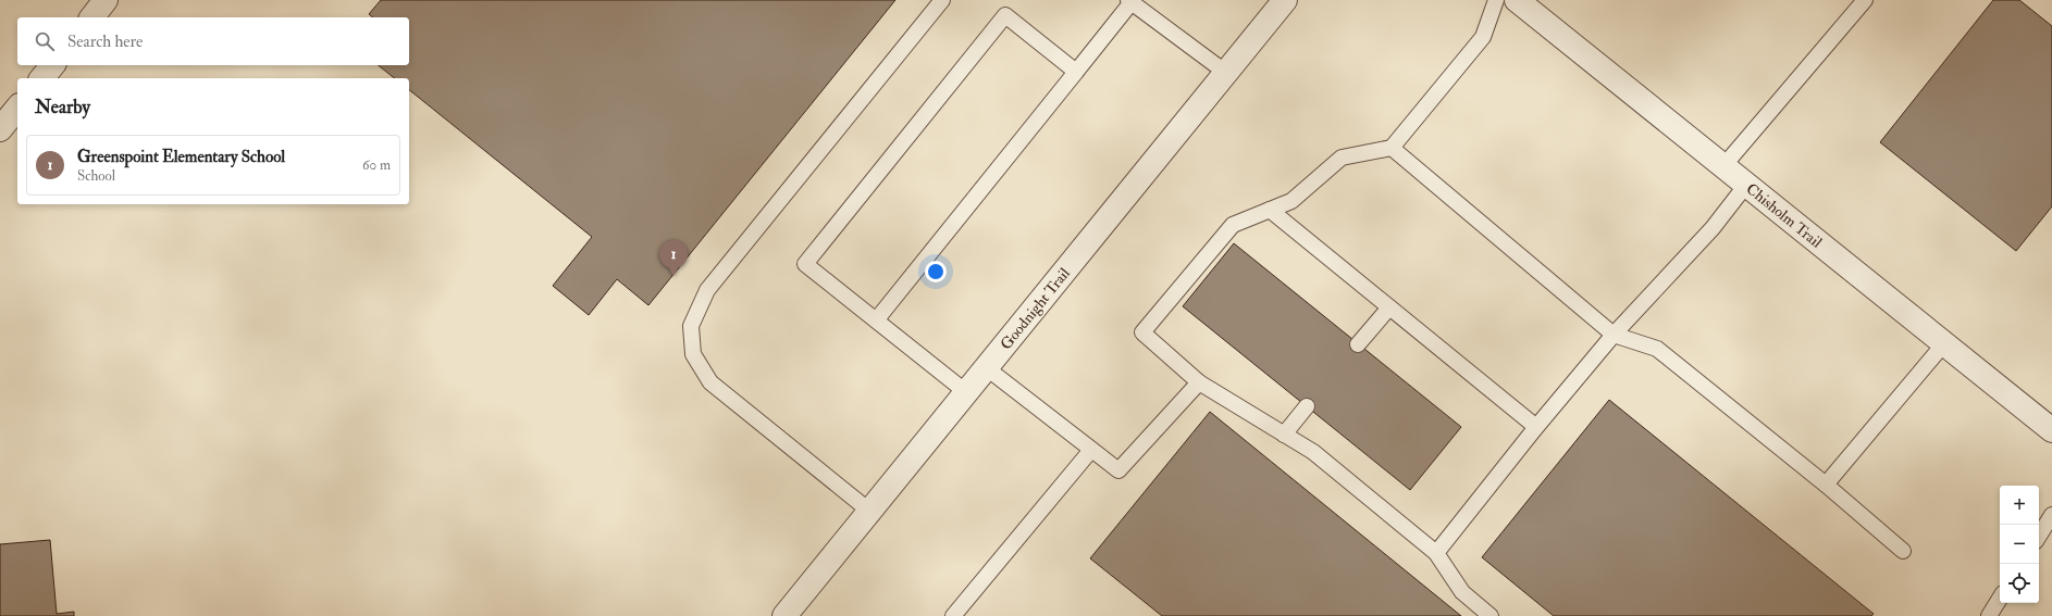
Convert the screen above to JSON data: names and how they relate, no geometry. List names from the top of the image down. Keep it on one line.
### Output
{"streets":{"street":["Chisholm Trail","Goodnight Trail"]},"page":{"search":"Search here","heading":"Nearby","list":[{"mark":"1","name":"Greenspoint Elementary School","note":"School","value":"60 m"}],"pins":"1","map_buttons":["+","−"]}}
